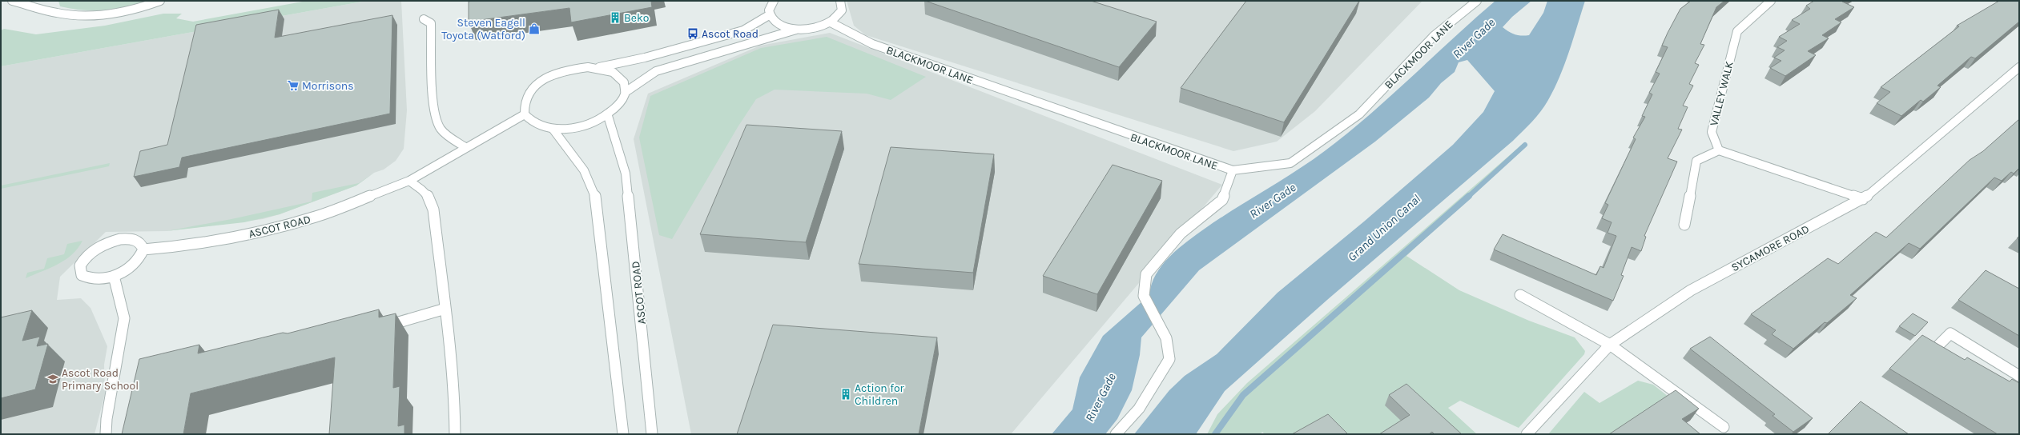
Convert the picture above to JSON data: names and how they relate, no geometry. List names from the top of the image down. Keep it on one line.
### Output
{"streets":{"street":["BLACKMOOR LANE","VALLEY WALK","ASCOT ROAD","SYCAMORE ROAD"]},"water":["River Gade","Grand Union Canal"],"places":{"building":["Beko","Action for Children"],"shop":["Steven Eagell Toyota (Watford)"],"bus stop":["Ascot Road"],"supermarket":["Morrisons"],"school or university":["Ascot Road Primary School"]}}
